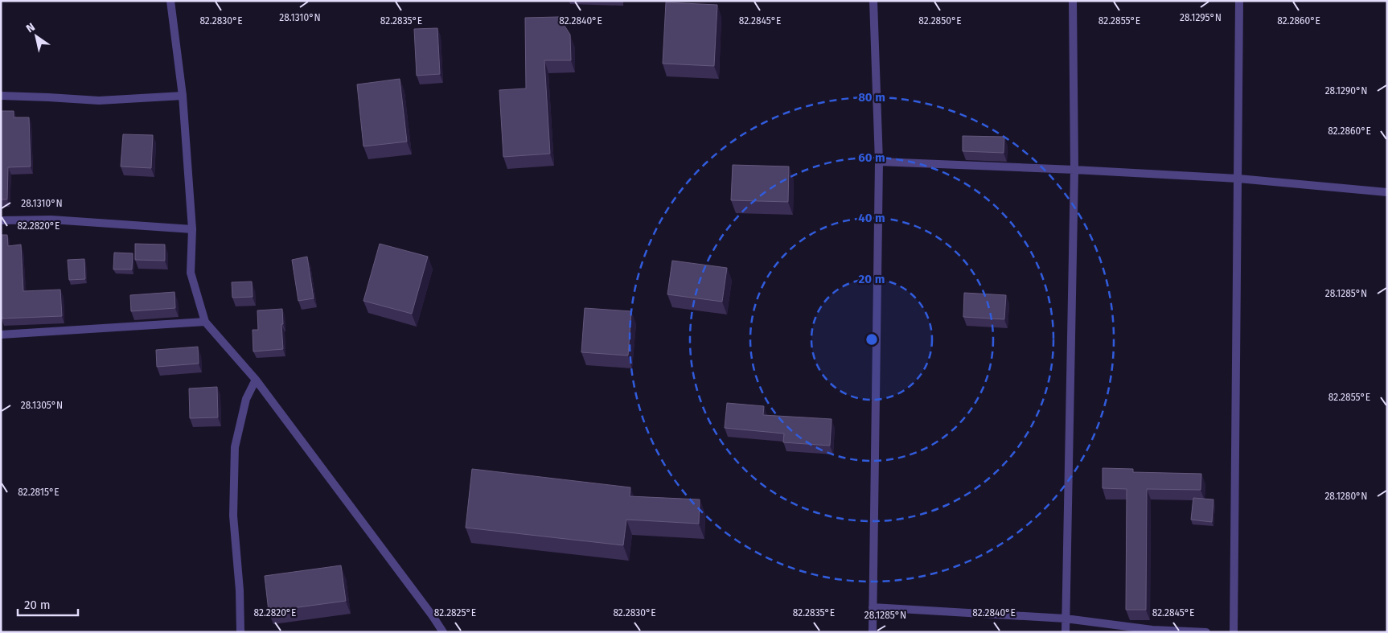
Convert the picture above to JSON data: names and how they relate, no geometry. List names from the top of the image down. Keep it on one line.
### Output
{"scale_bar":"20 m","north":"top left","coordinates":["28.1310°N","28.1295°N","82.2830°E","82.2835°E","82.2840°E","82.2845°E","82.2850°E","82.2855°E","82.2860°E","28.1290°N","82.2820°E","28.1285°N","28.1305°N","82.2815°E","28.1280°N","82.2825°E"],"rings":["80 m","60 m","40 m","20 m"]}
